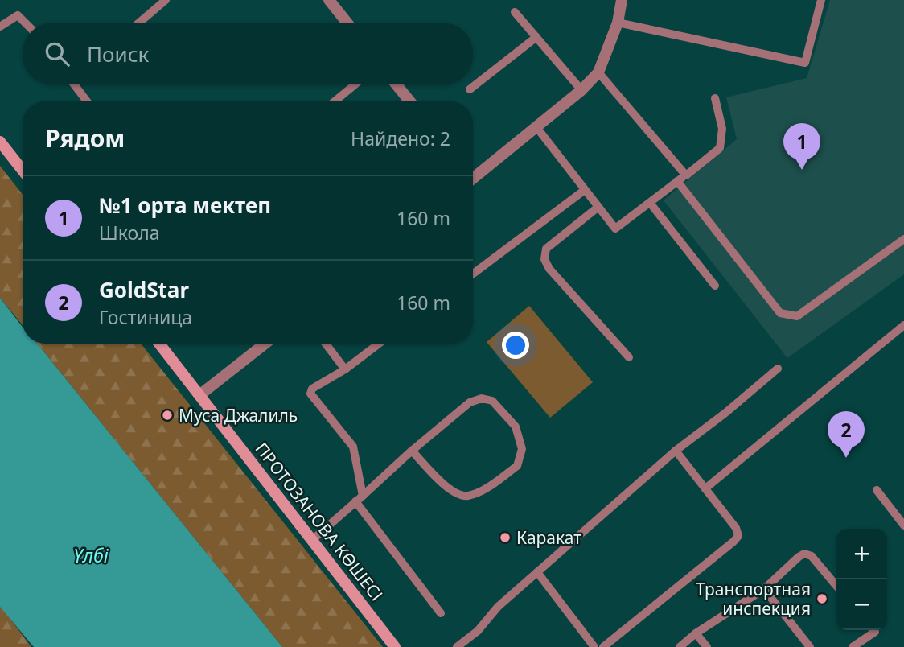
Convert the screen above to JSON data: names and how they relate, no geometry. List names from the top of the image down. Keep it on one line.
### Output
{"streets":{"main road":["ПРОТОЗАНОВА КӨШЕСІ"]},"water":["Үлбі"],"places":["Муса Джалиль","Каракат","Транспортная инспекция"],"page":{"search":"Поиск","heading":["Рядом","Найдено: 2"],"pins":["1","2"],"list":[{"mark":"1","name":"№1 орта мектеп","note":"Школа","value":"160 m"},{"mark":"2","name":"GoldStar","note":"Гостиница","value":"160 m"}],"map_buttons":["+","−"]}}
